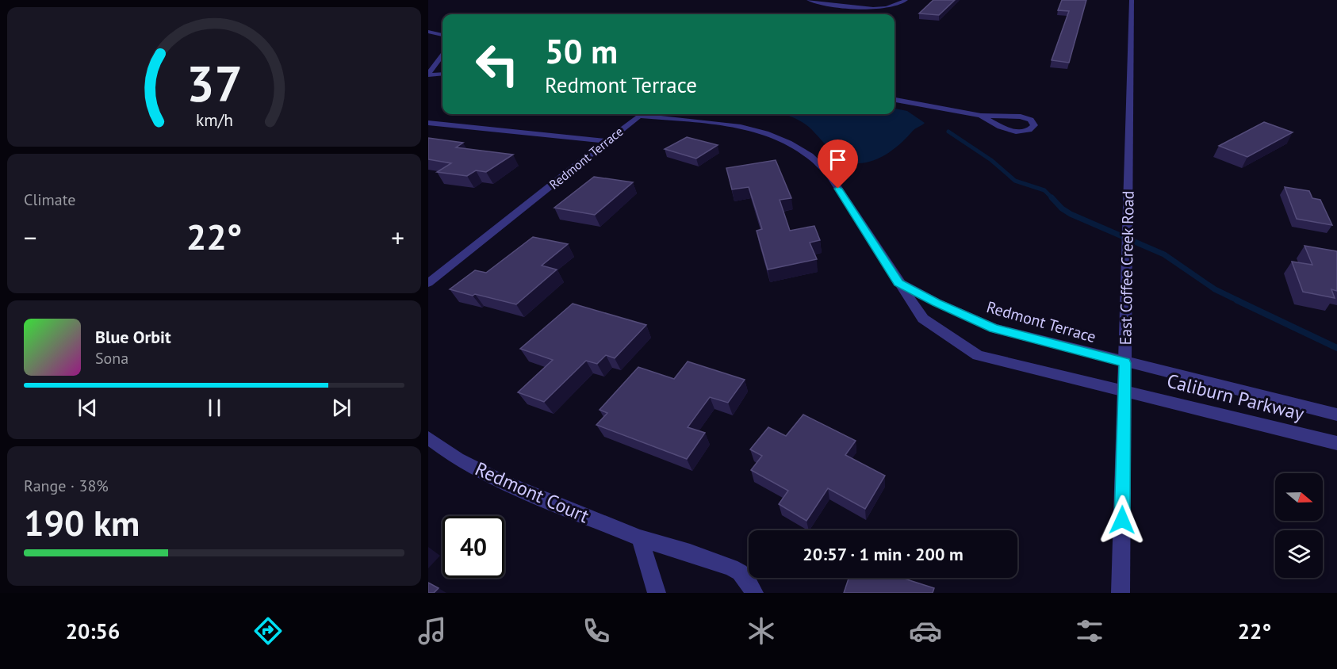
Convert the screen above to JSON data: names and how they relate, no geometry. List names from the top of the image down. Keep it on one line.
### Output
{"streets":{"street":["Redmont Terrace","East Coffee Creek Road","Caliburn Parkway","Redmont Court"]},"crossings":[["Redmont Terrace","East Coffee Creek Road"],["Redmont Terrace","Caliburn Parkway"],["East Coffee Creek Road","Caliburn Parkway"]],"north":"right","page":{"turn":["50 m","Redmont Terrace"],"tile":["Climate",["Range · 38%","190 km"]],"heat":["−","22°","+"],"song":["Blue Orbit","Sona"],"limit":"40","trip":"20:57 · 1 min · 200 m","tabs":["20:56","22°"],"gauge":["37","km/h"]}}
